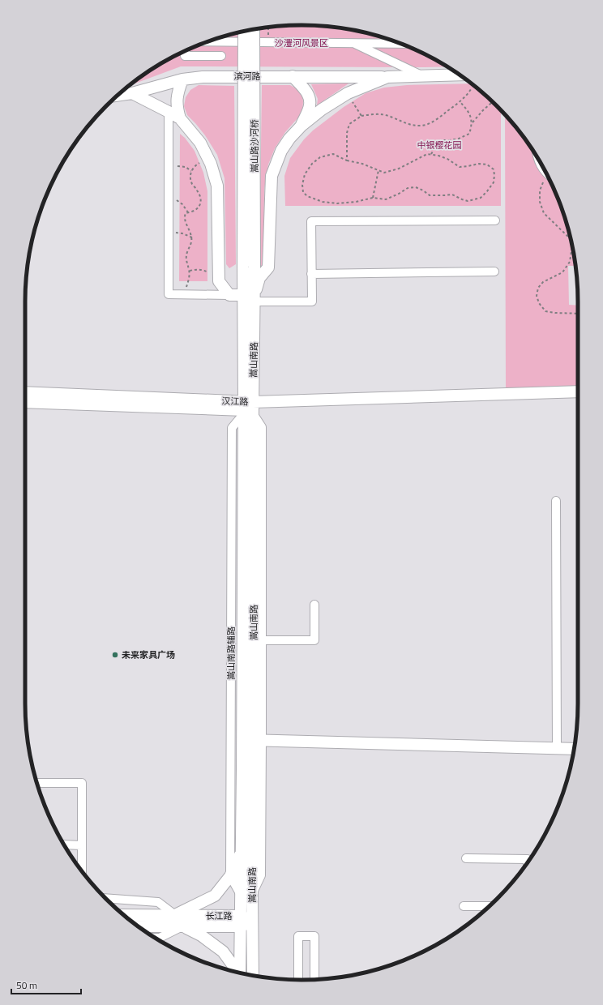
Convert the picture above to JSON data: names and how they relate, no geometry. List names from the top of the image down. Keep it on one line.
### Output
{"streets":{"street":["滨河路","嵩山路沙河桥","嵩山南路","汉江路","嵩山南路辅路","长江路"]},"crossings":[["嵩山路沙河桥","嵩山南路"],["嵩山南路","汉江路"],["嵩山南路","嵩山南路辅路"],["嵩山南路","长江路"],["汉江路","嵩山南路辅路"]],"parks":["沙澧河风景区","中银樱花园"],"places":["未来家具广场"],"scale_bar":"50 m"}
